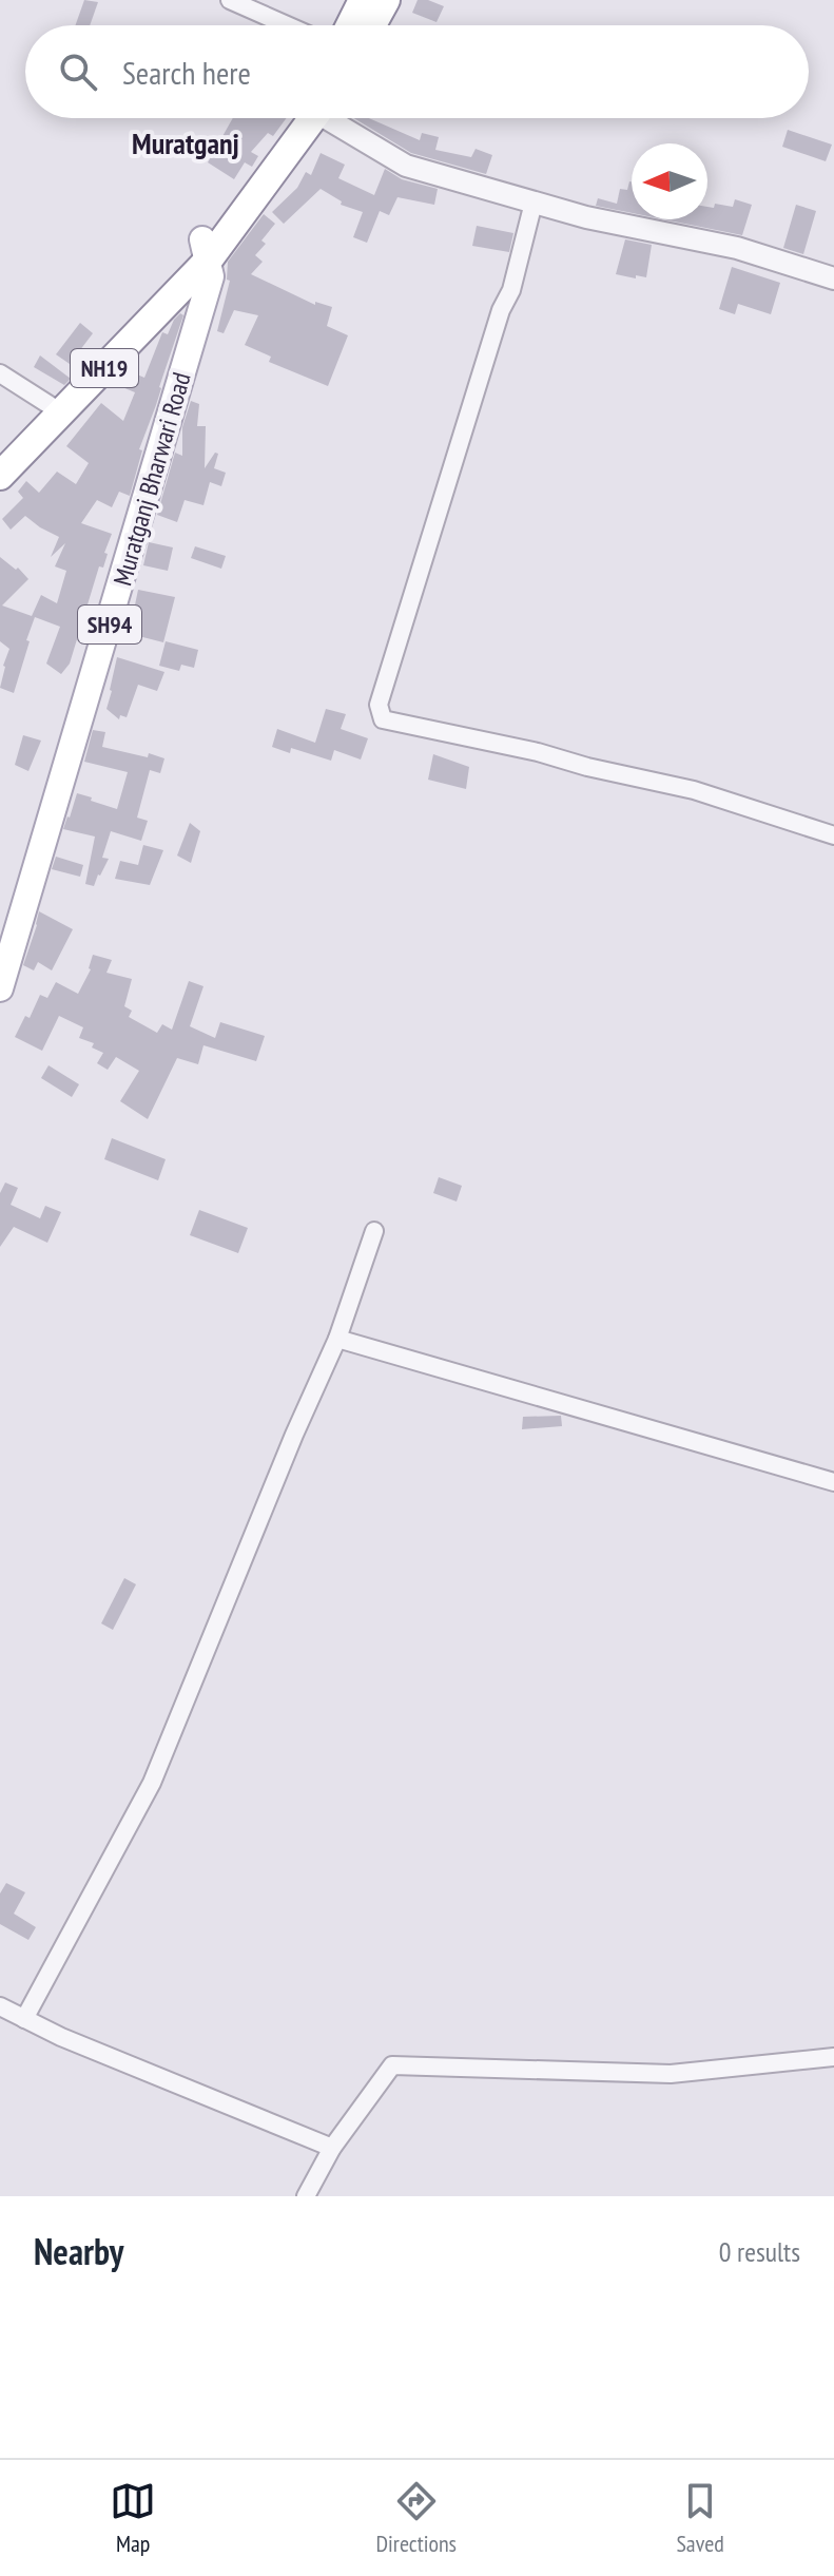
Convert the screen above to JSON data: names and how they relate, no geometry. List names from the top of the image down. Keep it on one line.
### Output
{"streets":{"highway":["NH19"],"main road":["Muratganj Bharwari Road","SH94"]},"crossings":[["NH19","Muratganj Bharwari Road"]],"districts":["Muratganj"],"north":"left","page":{"search":"Search here","heading":["Nearby","0 results"],"nav":["Map","Directions","Saved"]}}
